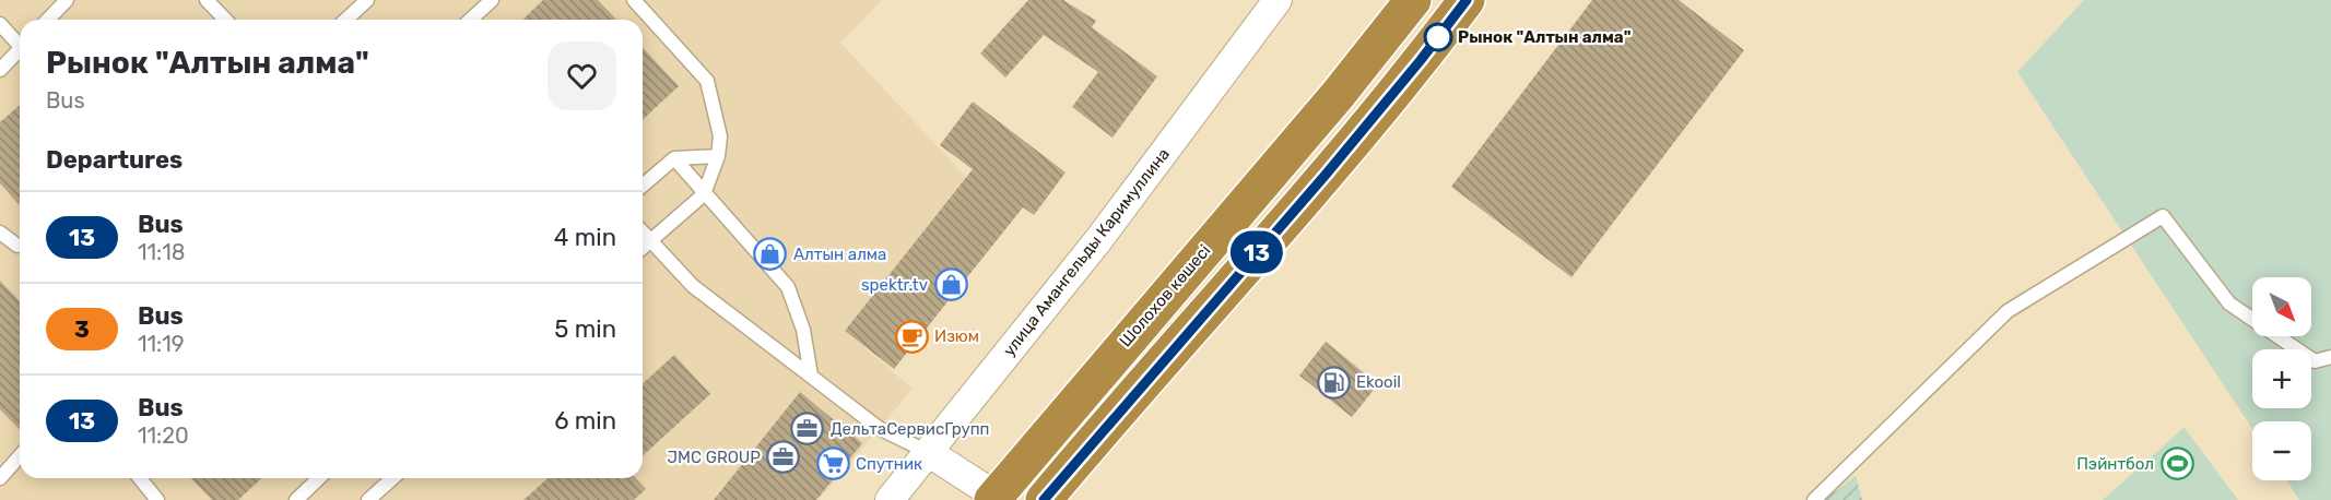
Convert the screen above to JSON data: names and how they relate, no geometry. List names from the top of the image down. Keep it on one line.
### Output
{"streets":{"highway":["Шолохов көшесі"],"street":["улица Амангельды Каримуллина"]},"places":{"other":["Рынок \"Алтын алма\""],"shop":["Алтын алма","spektr.tv"],"cafe":["Изюм"],"fuel station":["Ekooil"],"office":["ДельтаСервисГрупп","JMC GROUP"],"supermarket":["Спутник"],"sports":["Пэйнтбол"]},"lines":["bus line 13"],"north":"bottom right","page":{"on_map":"13","heading":[["Рынок \"Алтын алма\"","Bus"],"Departures"],"list":[{"mark":"13","name":"Bus","note":"11:18","value":"4 min"},{"mark":"3","name":"Bus","note":"11:19","value":"5 min"},{"mark":"13","name":"Bus","note":"11:20","value":"6 min"}],"map_buttons":["+","−"]}}
